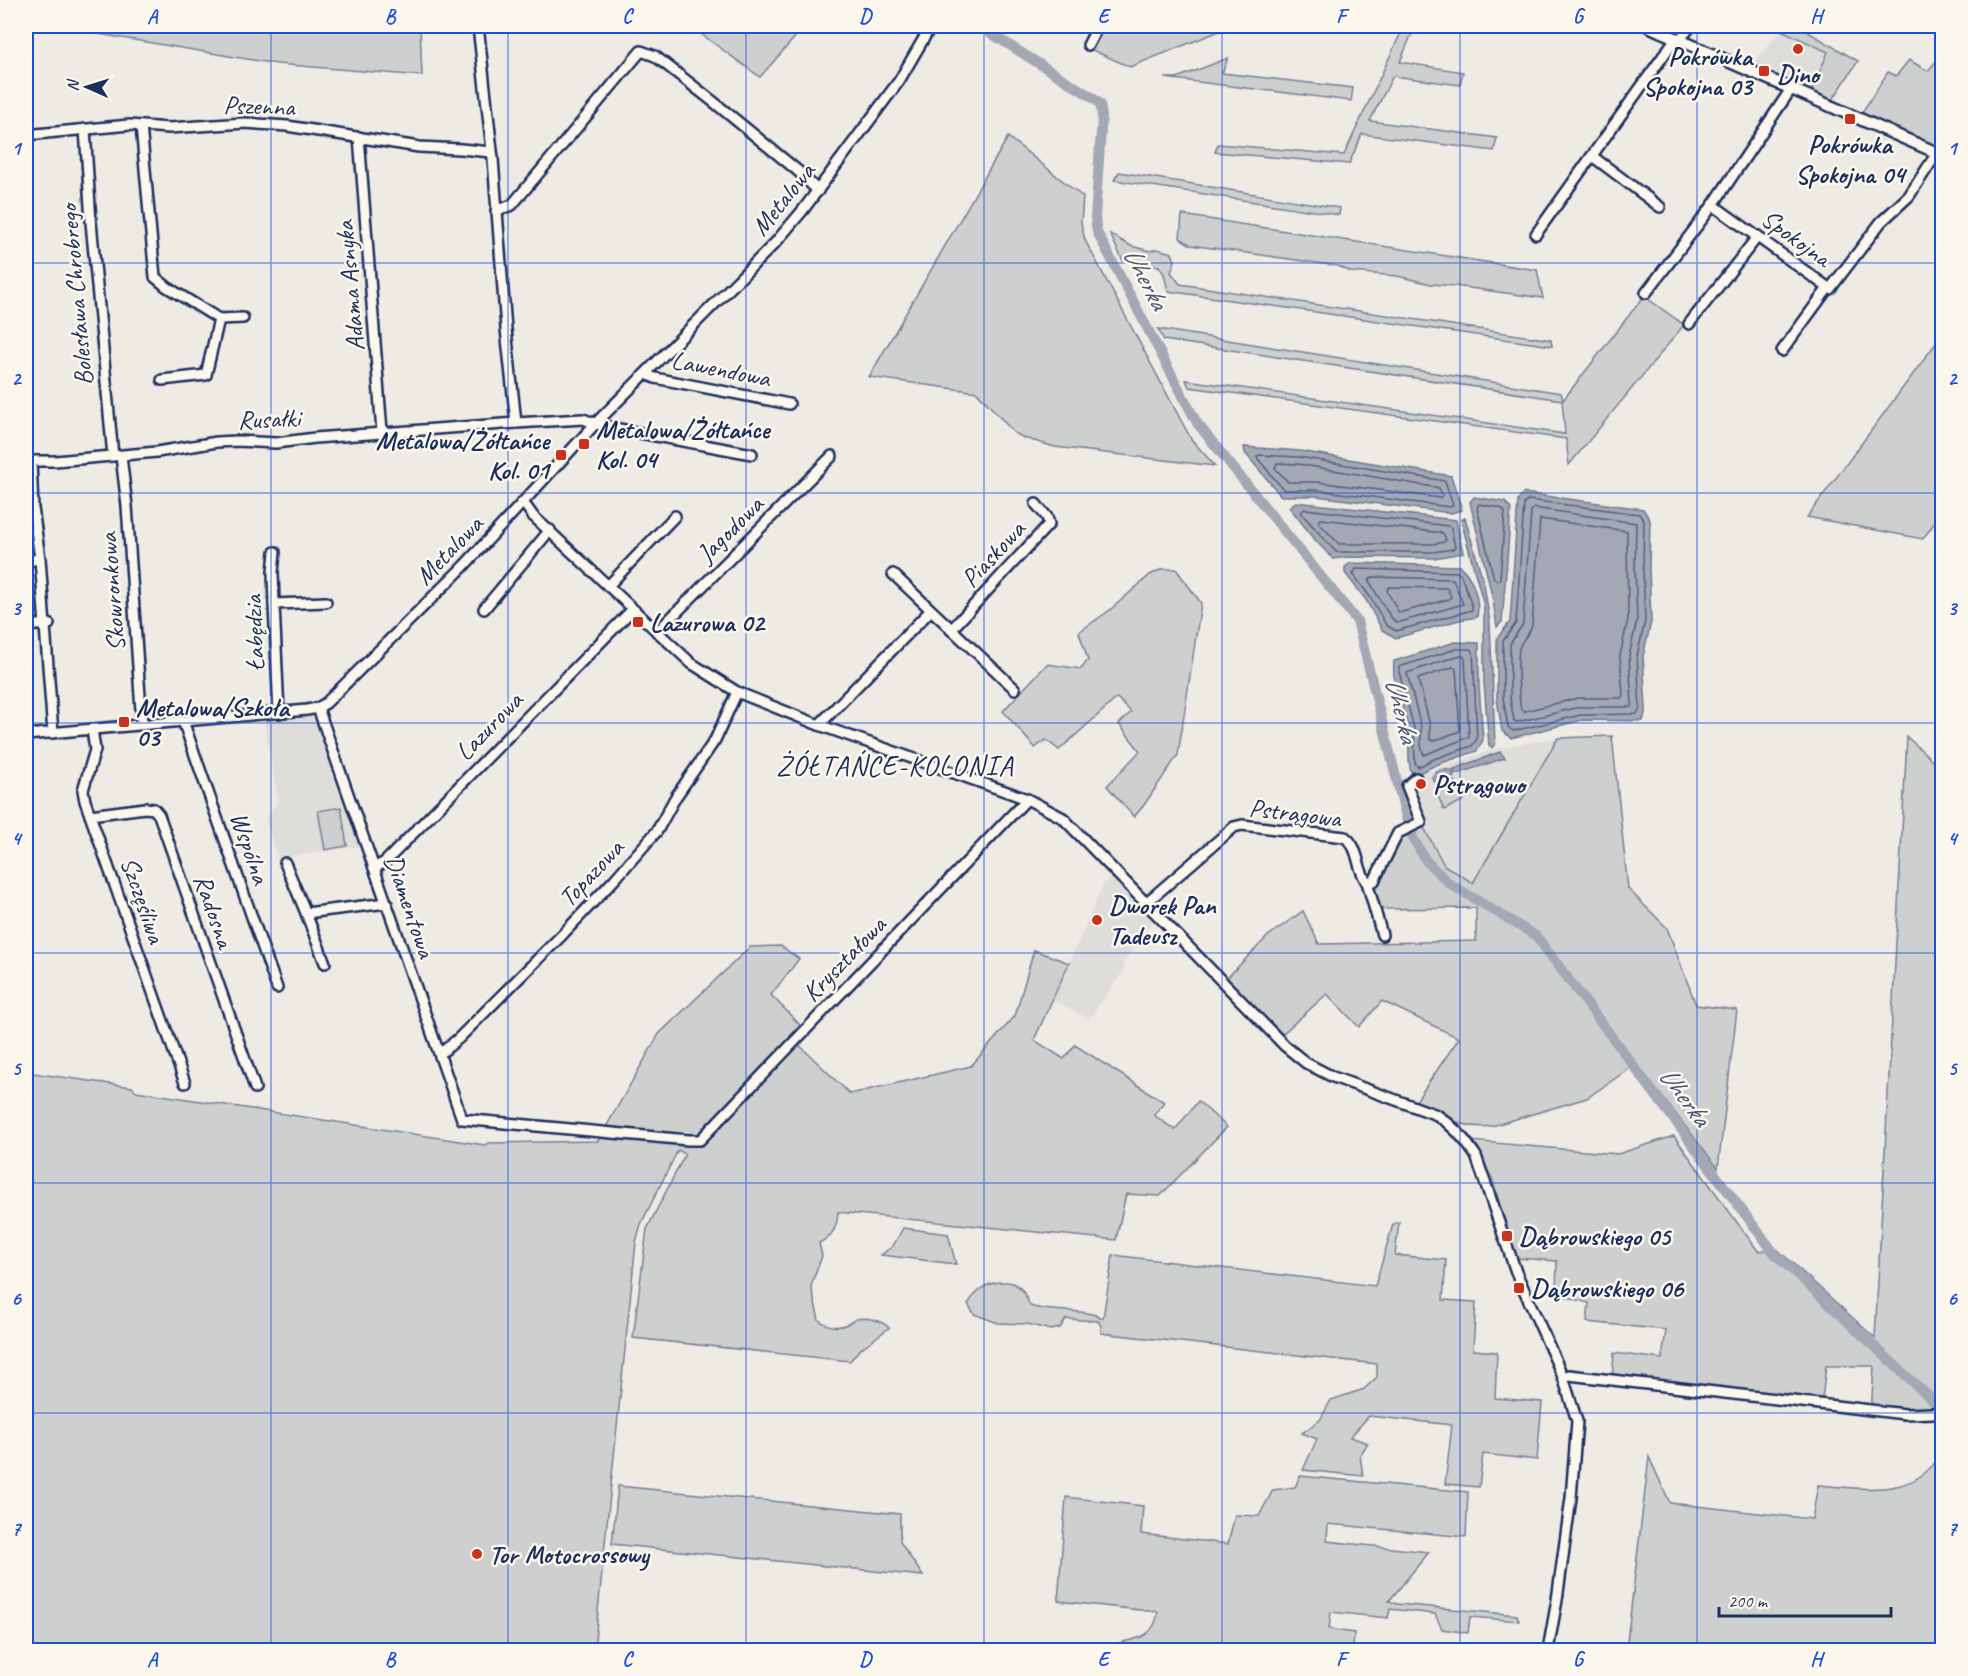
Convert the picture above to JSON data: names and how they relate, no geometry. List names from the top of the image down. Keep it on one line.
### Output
{"streets":{"street":["Pszenna","Metalowa","Spokojna","Adama Asnyka","Bolesława Chrobrego","Lawendowa","Rusałki","Jagodowa","Piaskowa","Skowronkowa","Łabędzia","Lazurowa","Pstrągowa","Wspólna","Topazowa","Szczęśliwa","Diamentowa","Radosna","Kryształowa"]},"crossings":[["Pszenna","Adama Asnyka"],["Pszenna","Bolesława Chrobrego"],["Metalowa","Lawendowa"],["Metalowa","Diamentowa"],["Adama Asnyka","Rusałki"],["Bolesława Chrobrego","Rusałki"],["Bolesława Chrobrego","Skowronkowa"],["Rusałki","Skowronkowa"],["Lazurowa","Diamentowa"],["Topazowa","Diamentowa"],["Szczęśliwa","Radosna"],["Diamentowa","Kryształowa"]],"districts":["ŻÓŁTAŃCE-KOLONIA"],"water":["Uherka"],"places":{"other":["Dino","Pstrągowo","Dworek Pan Tadeusz","Tor Motocrossowy"],"transit":["Pokrówka Spokojna 03","Pokrówka Spokojna 04","Metalowa/Żółtańce Kol. 04","Metalowa/Żółtańce Kol. 01","Lazurowa 02","Metalowa/Szkoła 03","Dąbrowskiego 05","Dąbrowskiego 06"]},"scale_bar":"200 m","north":"left","grid":{"columns":["A","B","C","D","E","F","G","H"],"rows":["1","2","3","4","5","6","7"]}}
